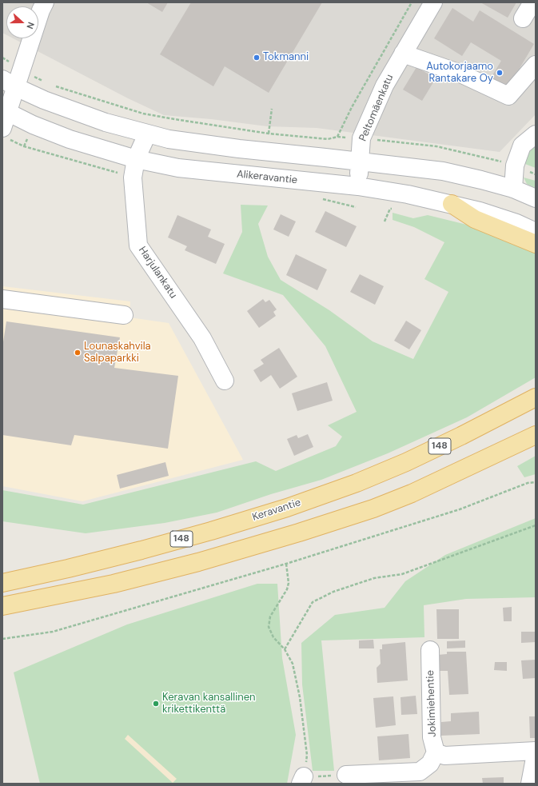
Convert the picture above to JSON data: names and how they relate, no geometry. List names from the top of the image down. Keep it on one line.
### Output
{"streets":{"main road":["148","Keravantie"],"street":["Peltomäenkatu","Alikeravantie","Harjulankatu","Jokimiehentie"]},"crossings":[["Peltomäenkatu","Alikeravantie"],["Alikeravantie","Harjulankatu"]],"places":["Tokmanni","Autokorjaamo Rantakare Oy","Lounaskahvila Salpaparkki","Keravan kansallinen krikettikenttä"],"north":"right"}
